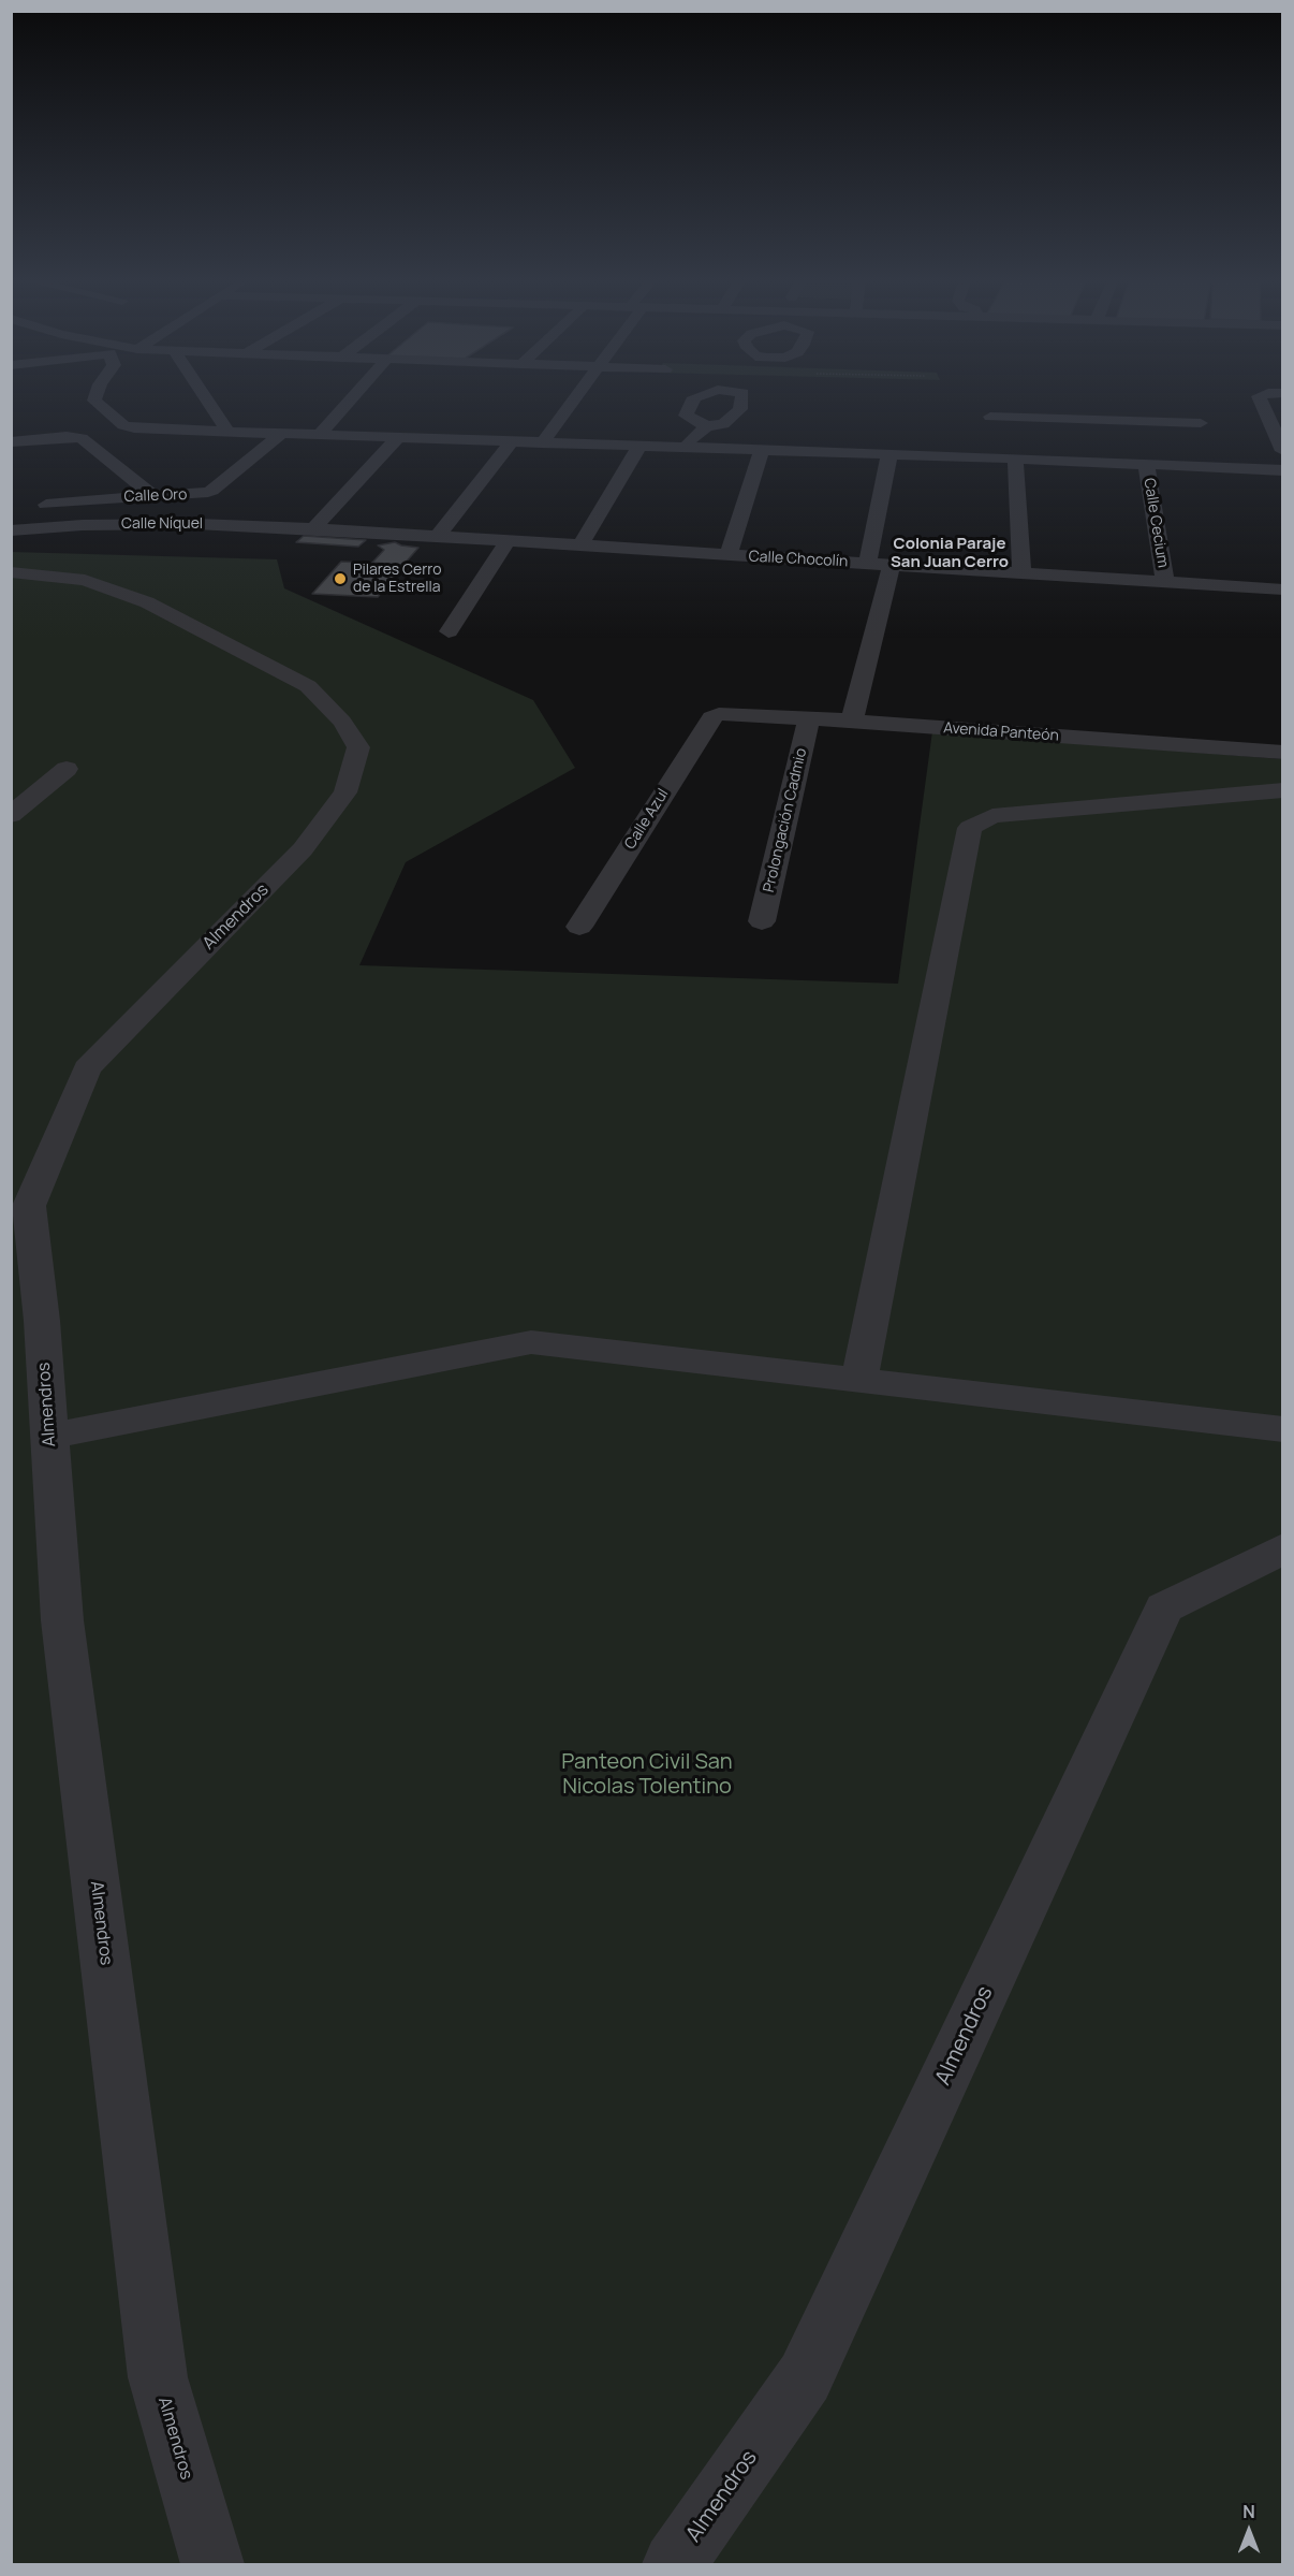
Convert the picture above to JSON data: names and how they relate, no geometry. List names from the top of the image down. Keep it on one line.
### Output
{"streets":{"street":["Calle Oro","Calle Cecium","Calle Níquel","Calle Chocolín","Avenida Panteón","Calle Azul","Prolongación Cadmio","Almendros"]},"crossings":[["Calle Cecium","Calle Chocolín"],["Calle Níquel","Calle Chocolín"],["Avenida Panteón","Calle Azul"],["Avenida Panteón","Prolongación Cadmio"]],"districts":["Colonia Paraje San Juan Cerro"],"parks":["Panteon Civil San Nicolas Tolentino"],"places":["Pilares Cerro de la Estrella"],"north":"top"}
